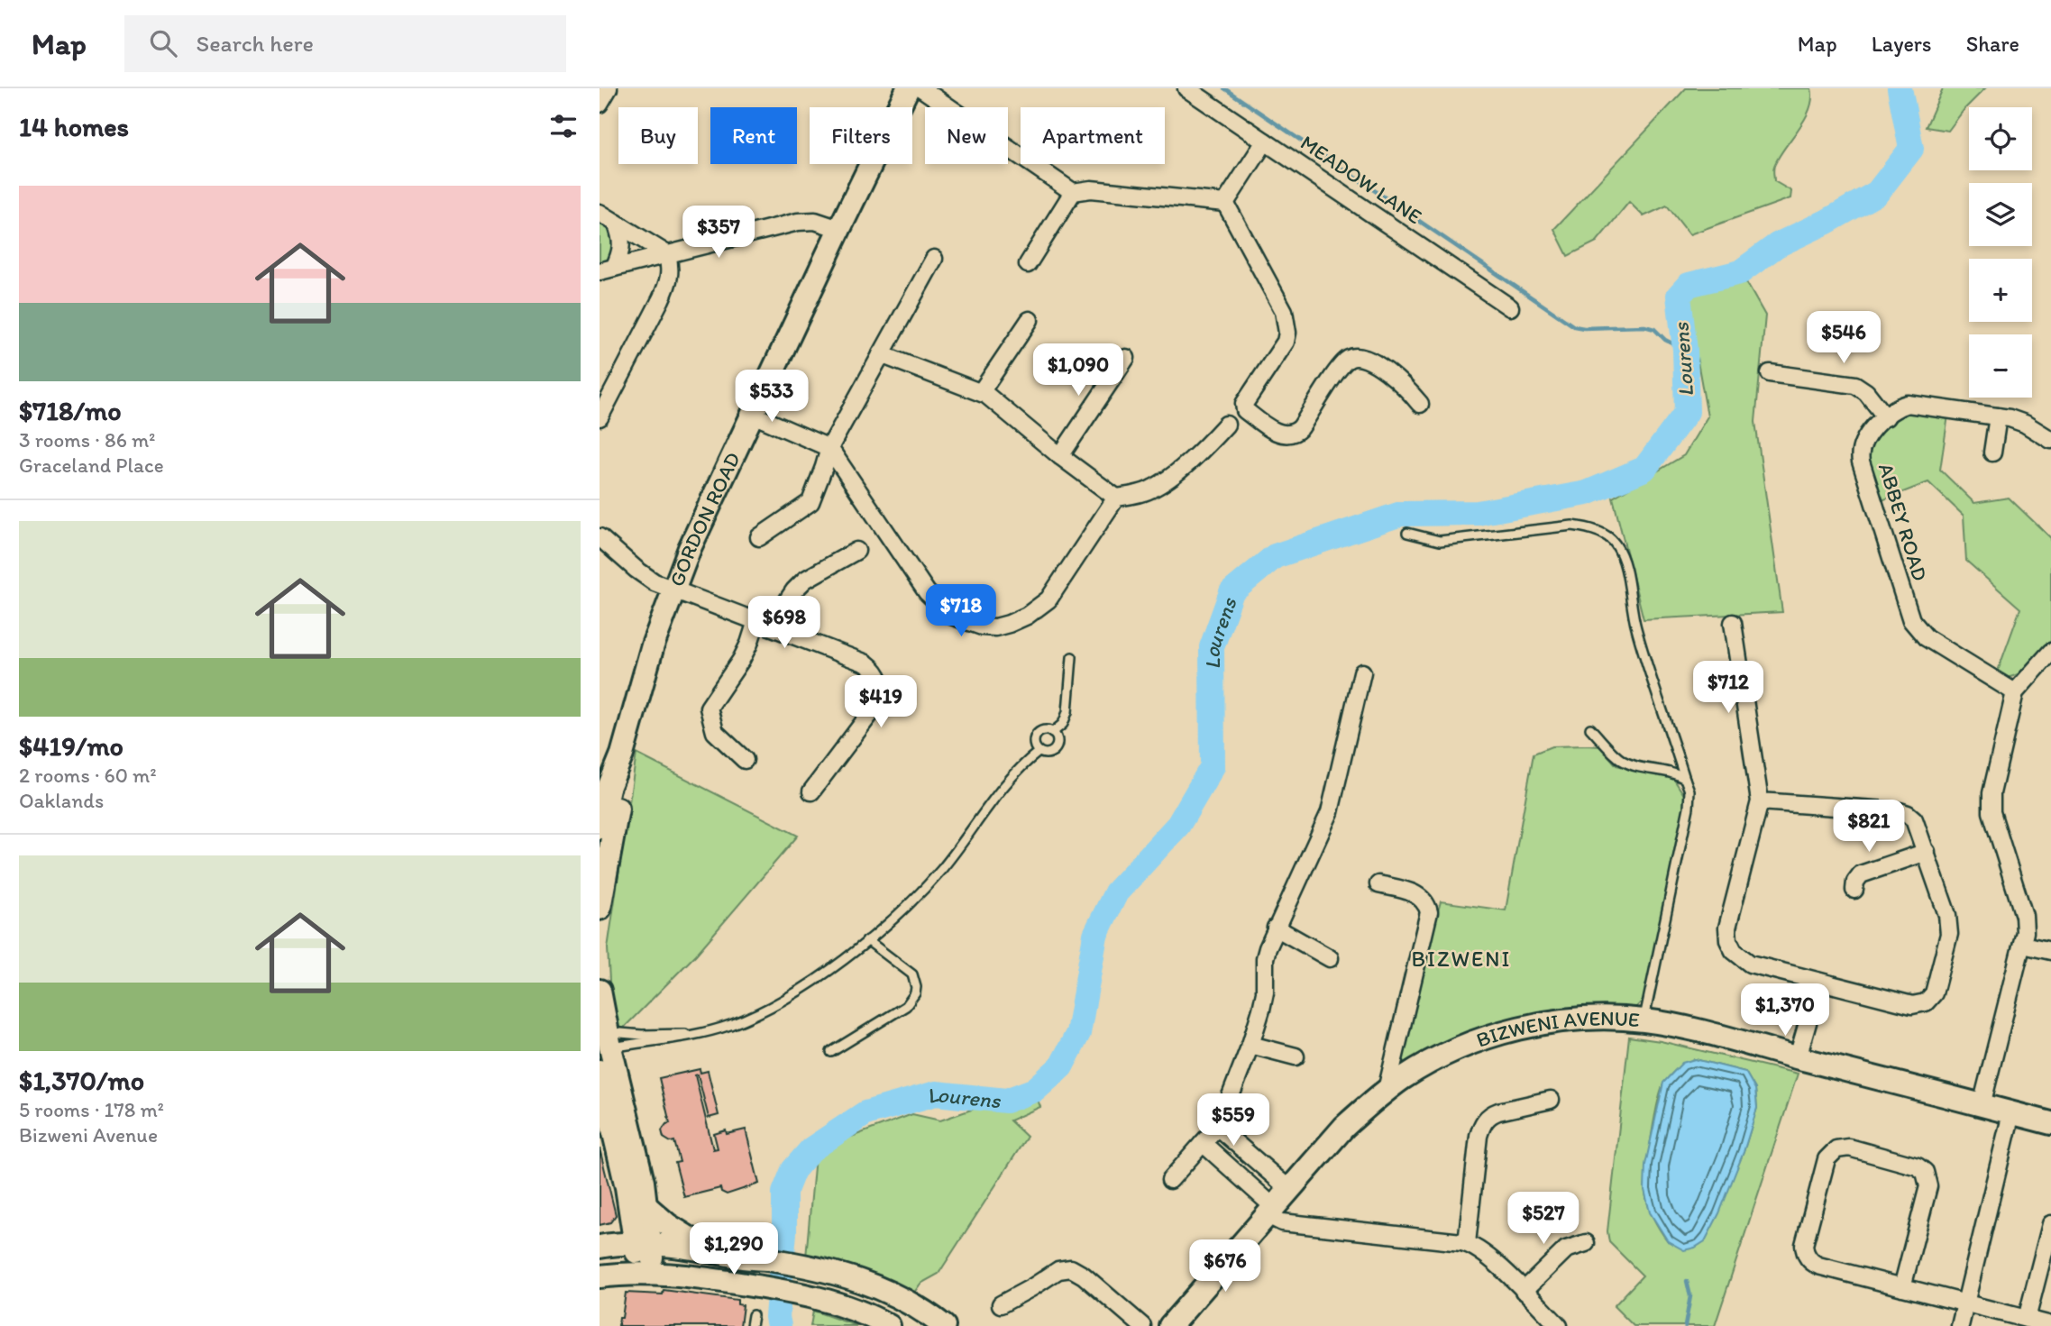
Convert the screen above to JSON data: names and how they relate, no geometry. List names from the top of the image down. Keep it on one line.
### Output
{"streets":{"street":["MEADOW LANE","GORDON ROAD","ABBEY ROAD","BIZWENI AVENUE"]},"districts":["BIZWENI"],"water":["Lourens"],"page":{"header":"Map","search":"Search here","nav":["Map","Layers","Share"],"heading":"14 homes","map_buttons":["+","−"],"chip":["Buy","Rent","Filters","New","Apartment"],"list":[{"name":"$718/mo","note":"3 rooms · 86 m² · Graceland Place"},{"name":"$419/mo","note":"2 rooms · 60 m² · Oaklands"},{"name":"$1,370/mo","note":"5 rooms · 178 m² · Bizweni Avenue"}],"price":["$357","$546","$1,090","$533","$718","$698","$712","$419","$821","$1,370","$559","$527","$1,290","$676"]}}
